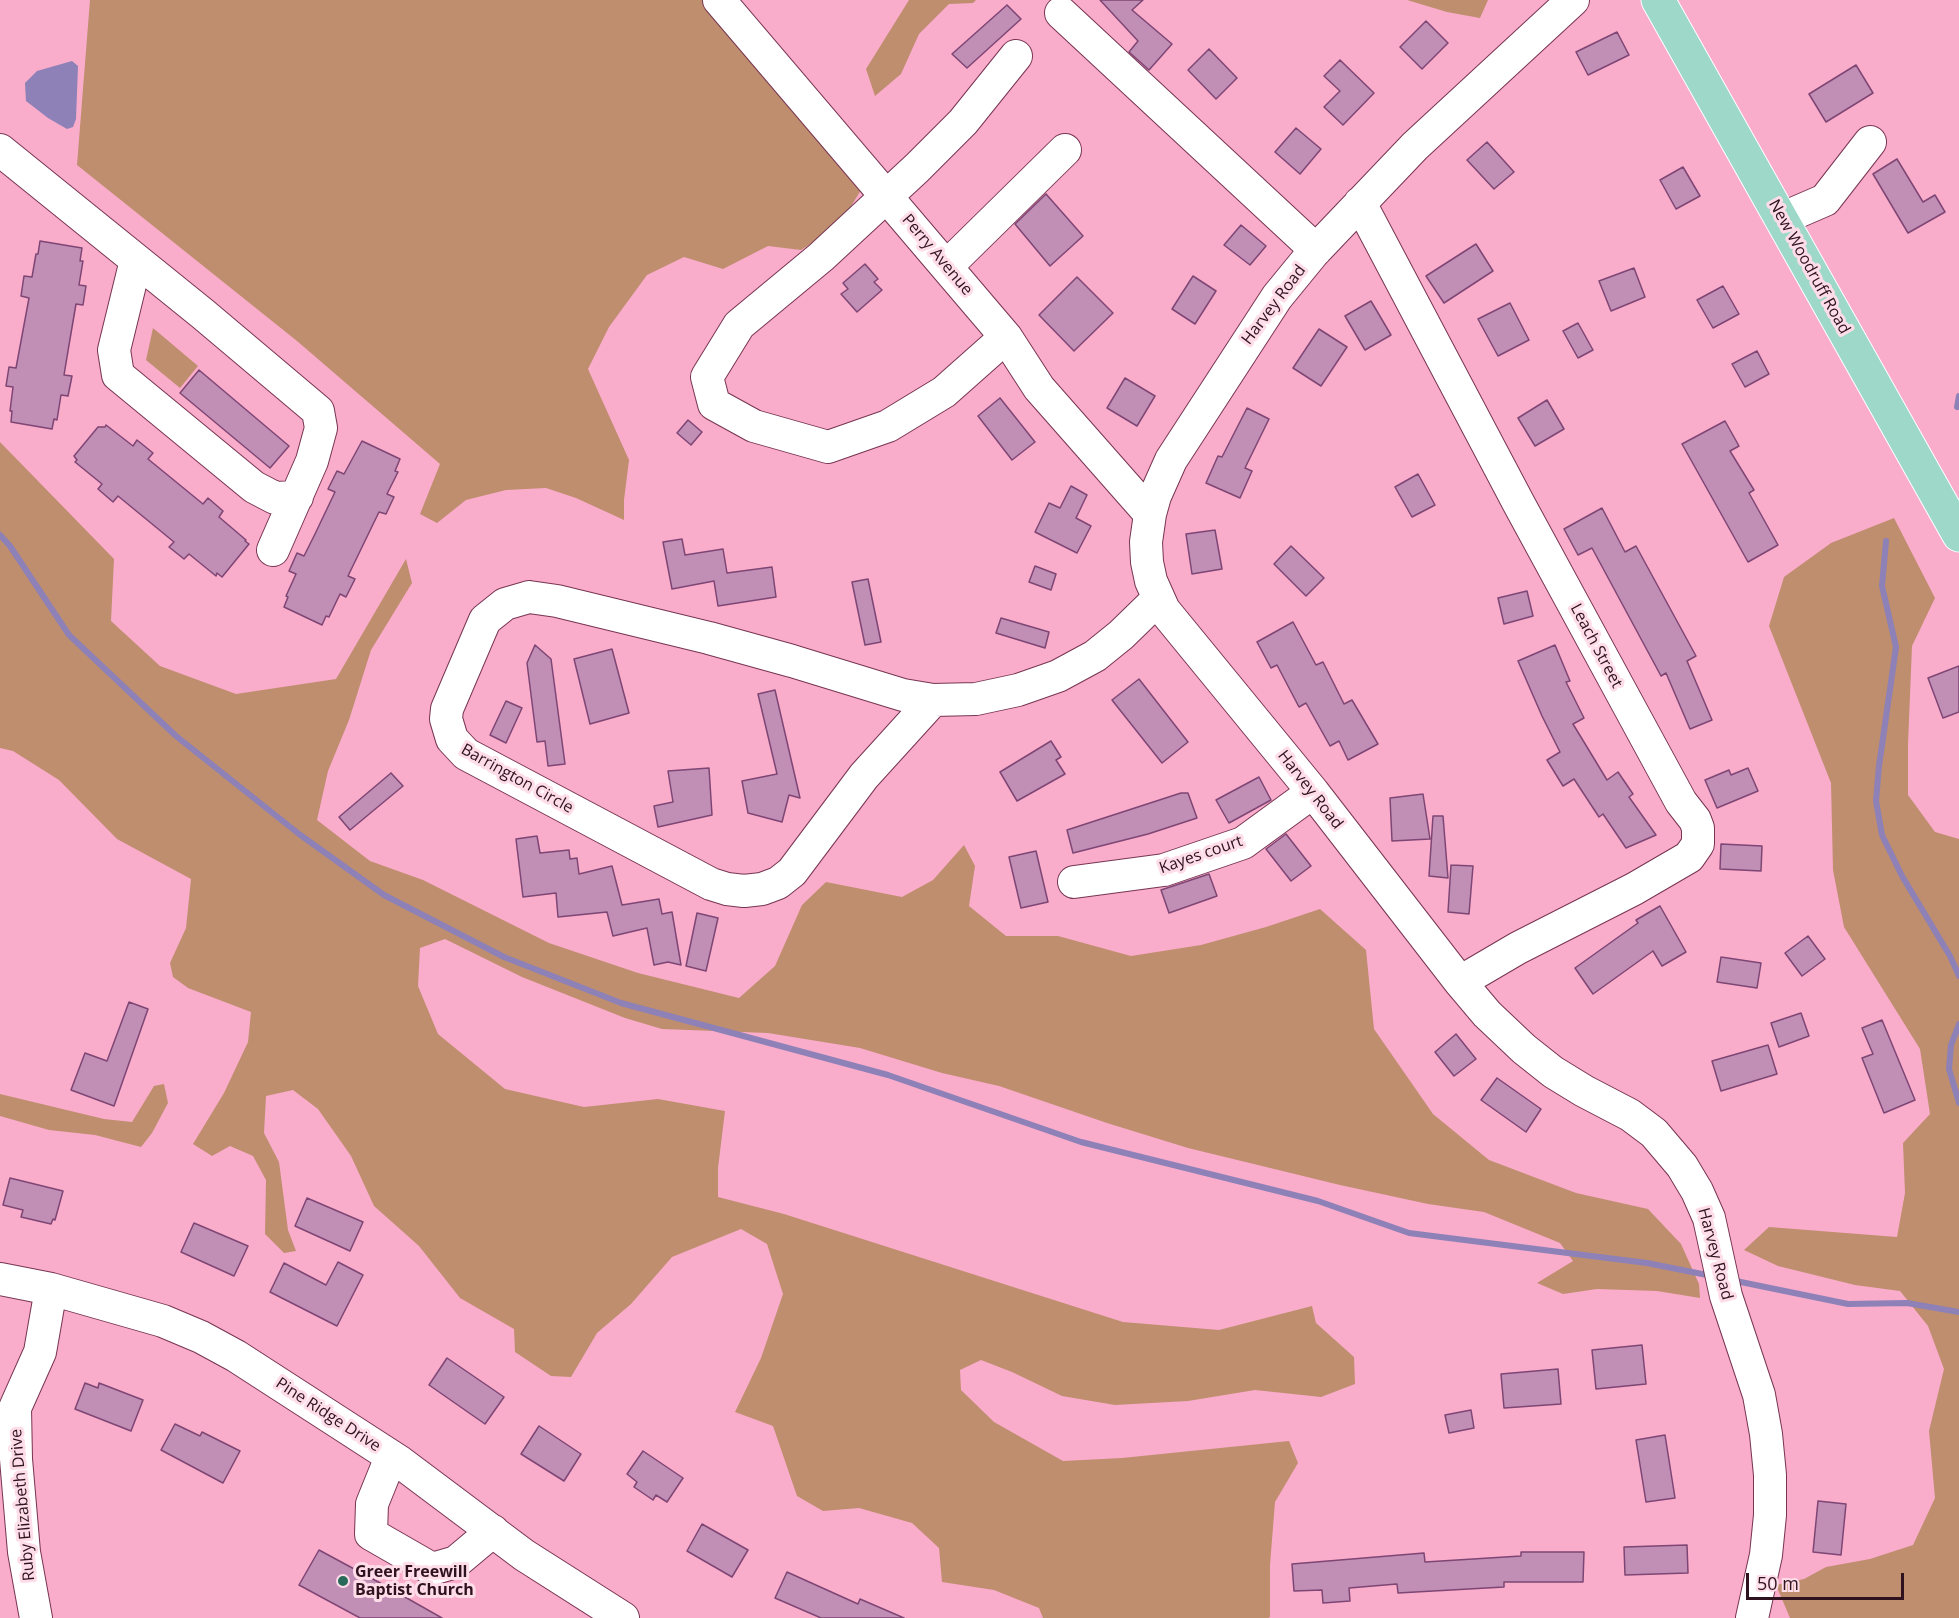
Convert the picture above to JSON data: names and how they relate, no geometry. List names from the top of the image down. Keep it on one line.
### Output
{"streets":{"main road":["New Woodruff Road"],"street":["Perry Avenue","Harvey Road","Leach Street","Barrington Circle","Kayes court","Pine Ridge Drive","Ruby Elizabeth Drive"]},"crossings":[["Perry Avenue","Harvey Road"],["Harvey Road","Leach Street"],["Harvey Road","Barrington Circle"],["Harvey Road","Kayes court"],["Pine Ridge Drive","Ruby Elizabeth Drive"]],"places":["Greer Freewill Baptist Church"],"scale_bar":"50 m"}
